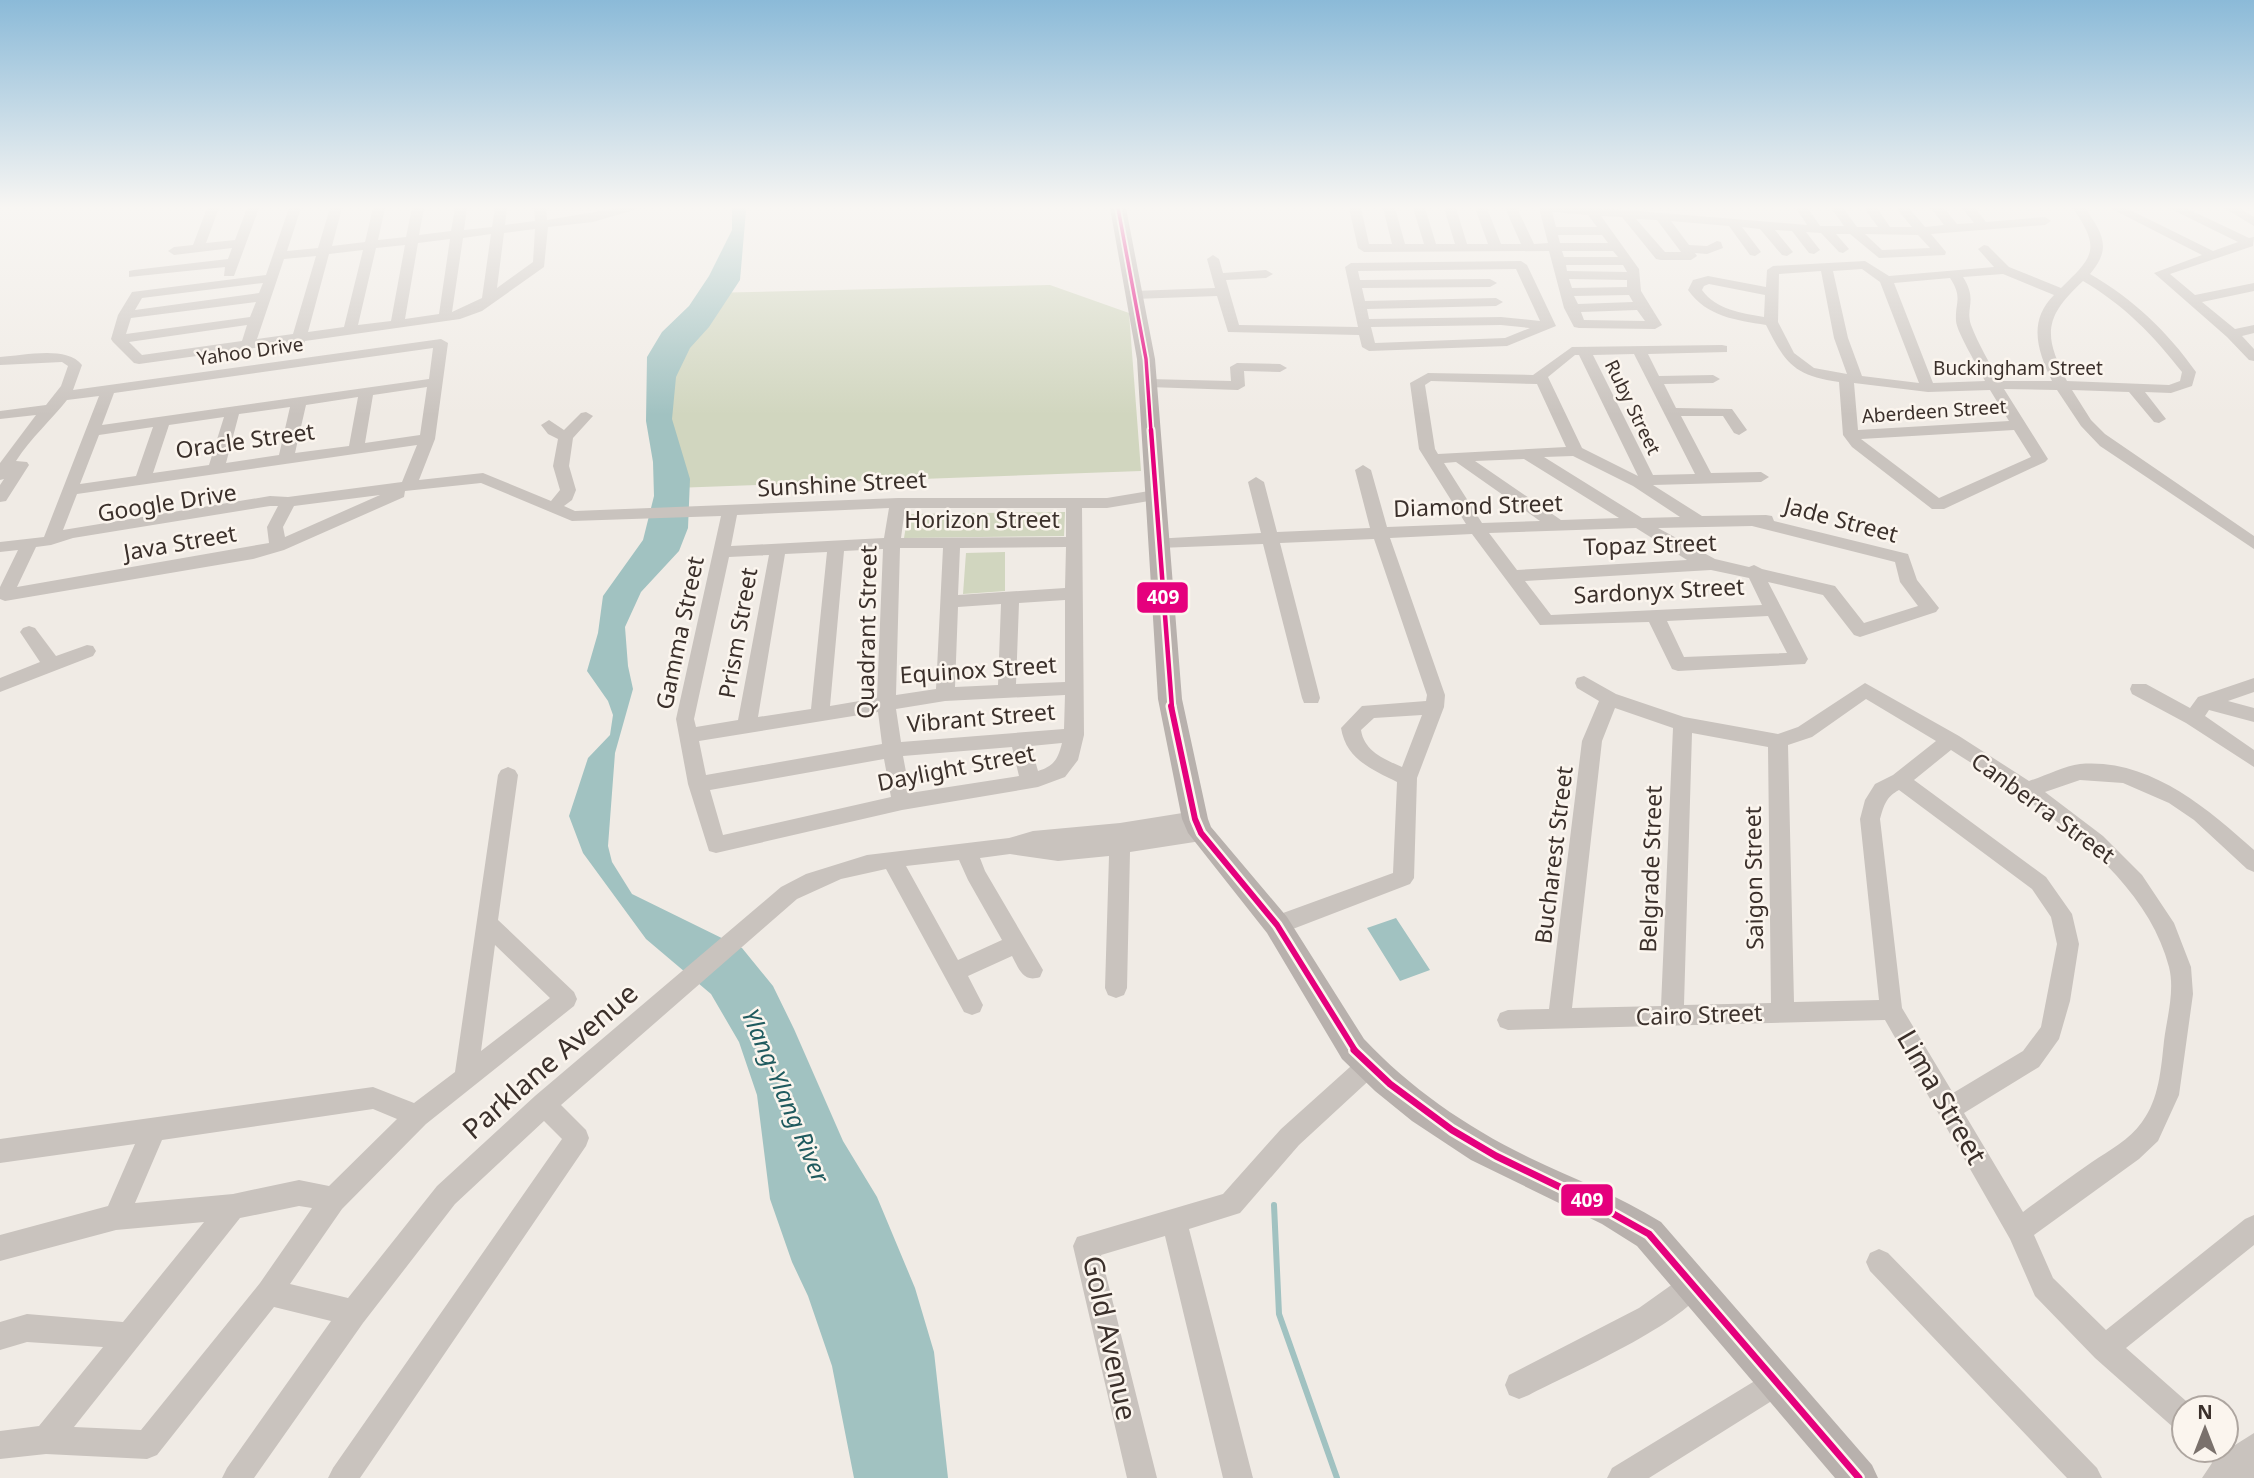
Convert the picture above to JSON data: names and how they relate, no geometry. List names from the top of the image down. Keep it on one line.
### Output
{"streets":{"street":["Yahoo Drive","Buckingham Street","Ruby Street","Aberdeen Street","Oracle Street","Sunshine Street","Google Drive","Diamond Street","Horizon Street","Jade Street","Java Street","Topaz Street","Sardonyx Street","Quadrant Street","Gamma Street","Prism Street","Equinox Street","Vibrant Street","Daylight Street","Canberra Street","Bucharest Street","Belgrade Street","Saigon Street","Cairo Street","Parklane Avenue","Lima Street","Gold Avenue"]},"crossings":[["Sunshine Street","Google Drive"],["Sunshine Street","Quadrant Street"],["Sunshine Street","Gamma Street"],["Sunshine Street","Daylight Street"],["Google Drive","Java Street"],["Diamond Street","Jade Street"],["Horizon Street","Quadrant Street"],["Horizon Street","Gamma Street"],["Horizon Street","Prism Street"],["Horizon Street","Daylight Street"],["Jade Street","Topaz Street"],["Topaz Street","Sardonyx Street"],["Quadrant Street","Equinox Street"],["Quadrant Street","Vibrant Street"],["Quadrant Street","Daylight Street"],["Gamma Street","Equinox Street"],["Gamma Street","Vibrant Street"],["Gamma Street","Daylight Street"],["Prism Street","Equinox Street"],["Equinox Street","Daylight Street"],["Vibrant Street","Daylight Street"],["Canberra Street","Saigon Street"],["Canberra Street","Lima Street"],["Bucharest Street","Cairo Street"],["Belgrade Street","Cairo Street"],["Saigon Street","Cairo Street"],["Cairo Street","Lima Street"]],"water":["Ylang-Ylang River"],"lines":["transit line 409"],"north":"top"}
